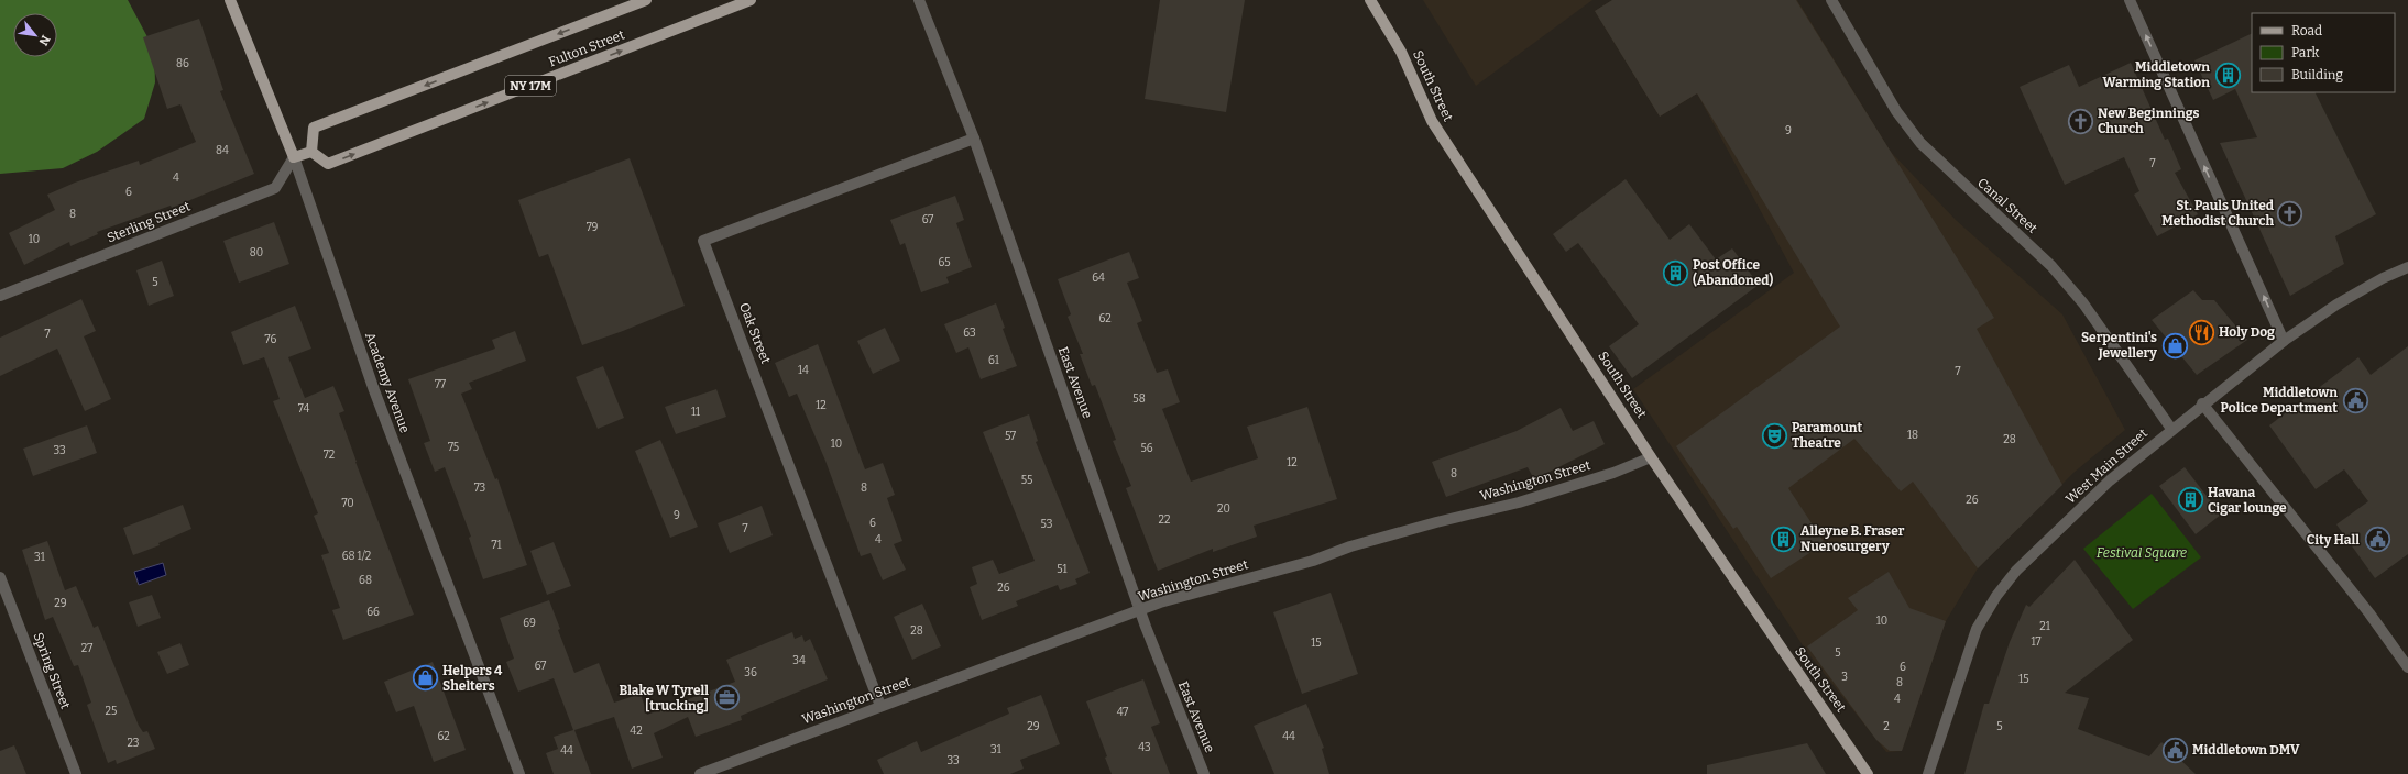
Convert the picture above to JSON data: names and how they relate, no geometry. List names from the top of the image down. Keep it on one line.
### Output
{"streets":{"main road":["Fulton Street","NY 17M","South Street","Academy Avenue"],"street":["Canal Street","Sterling Street","Oak Street","East Avenue","West Main Street","Washington Street","Spring Street"]},"crossings":[["South Street","Washington Street"],["Canal Street","West Main Street"],["Sterling Street","Academy Avenue"],["Oak Street","East Avenue"],["Oak Street","Washington Street"],["East Avenue","Washington Street"]],"parks":["Festival Square"],"places":{"building":["Middletown Warming Station","Post Office (Abandoned)","Havana Cigar lounge","Alleyne B. Fraser Nuerosurgery"],"church":["New Beginnings Church","St. Pauls United Methodist Church"],"restaurant":["Holy Dog"],"shop":["Serpentini's Jewellery","Helpers 4 Shelters"],"public building":["Middletown Police Department","City Hall","Middletown DMV"],"theatre":["Paramount Theatre"],"office":["Blake W Tyrell [trucking]"]},"house_numbers":["86","9","84","7","4","6","8","67","79","10","80","65","64","5","62","63","7","76","61","14","7","77","58","12","74","11","18","57","28","10","75","56","33","72","12","8","55","73","8","26","70","20","9","22","6","53","7","4","71","68 1/2","31","51","68","26","29","66","10","69","21","28","17","15","27","5","34","67","6","36","3","15","8","4","25","47","29","2","5","42","62","44","23","43","31","44","33"],"legend":["Road","Park","Building"],"north":"bottom right"}
